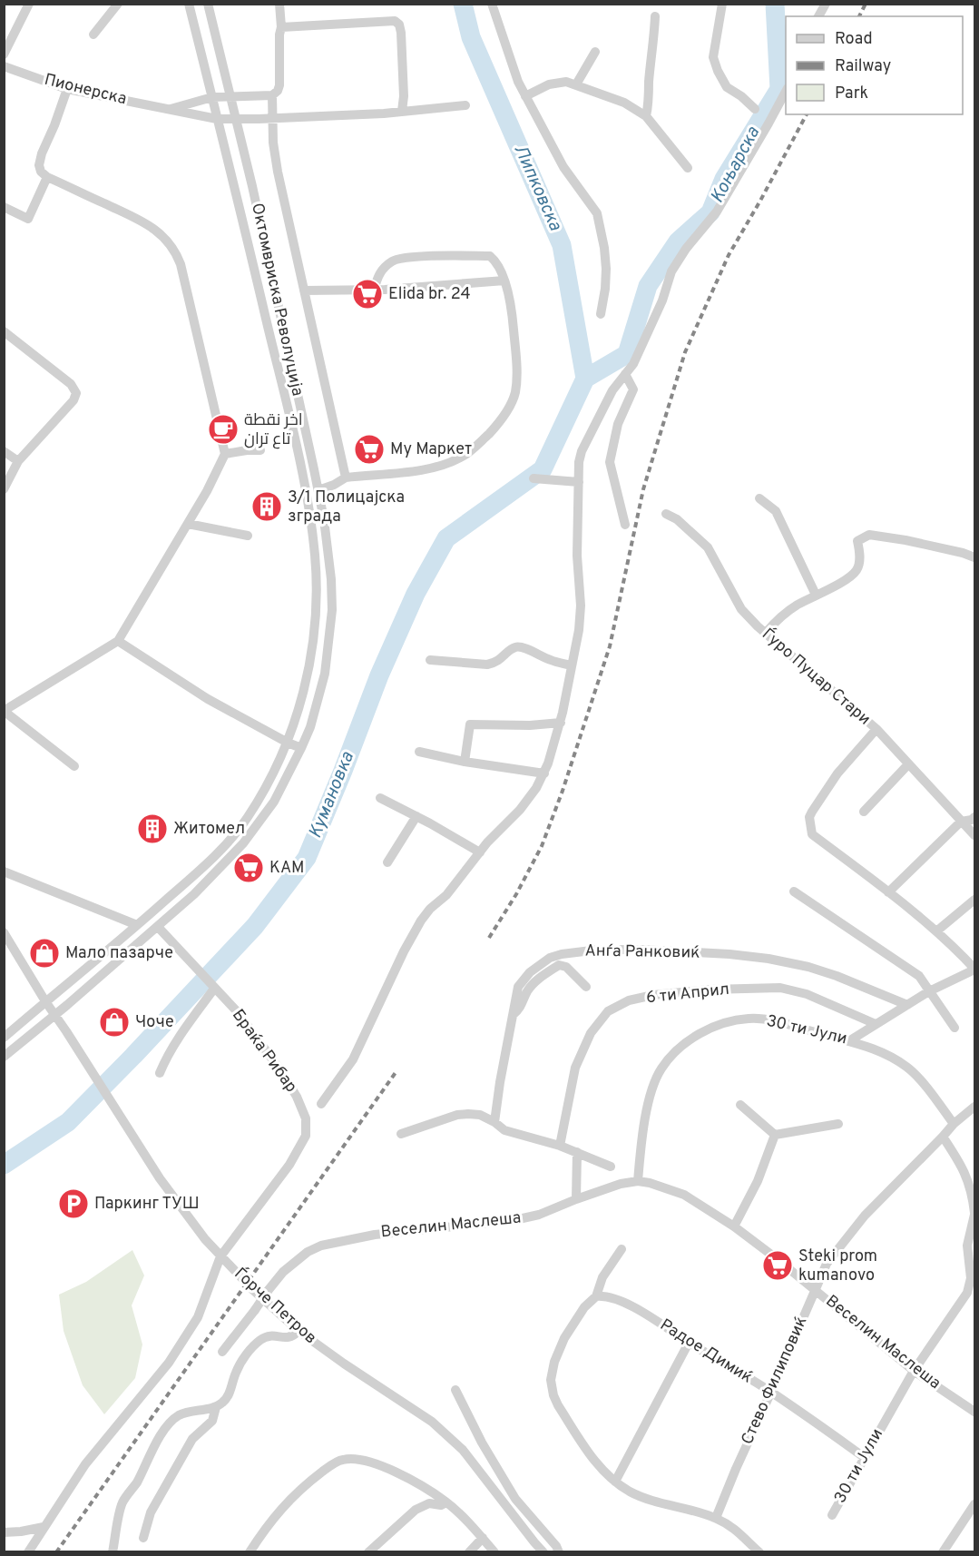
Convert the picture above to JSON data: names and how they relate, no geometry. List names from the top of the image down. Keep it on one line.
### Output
{"streets":{"street":["Пионерска","Октомвриска Револуција","Ѓуро Пуцар Стари","Анѓа Ранковиќ","6 ти Април","30 ти Јули","Браќа Рибар","Веселин Маслеша","Ѓорче Петров","Радое Димиќ","Стево Филиповиќ"]},"crossings":[["Пионерска","Октомвриска Револуција"],["Октомвриска Револуција","Браќа Рибар"],["Октомвриска Револуција","Ѓорче Петров"],["30 ти Јули","Веселин Маслеша"],["30 ти Јули","Радое Димиќ"],["30 ти Јули","Стево Филиповиќ"],["Браќа Рибар","Ѓорче Петров"],["Веселин Маслеша","Стево Филиповиќ"],["Радое Димиќ","Стево Филиповиќ"]],"water":["Коњарска","Липковска","Кумановка"],"places":{"supermarket":["Elida br. 24","Му Маркет","КАМ","Steki prom kumanovo"],"cafe":["اخر نقطة تاع تران"],"building":["3/1 Полицајска зграда","Житомел"],"shop":["Мало пазарче","Чоче"],"parking":["Паркинг ТУШ"]},"legend":["Road","Railway","Park"]}
